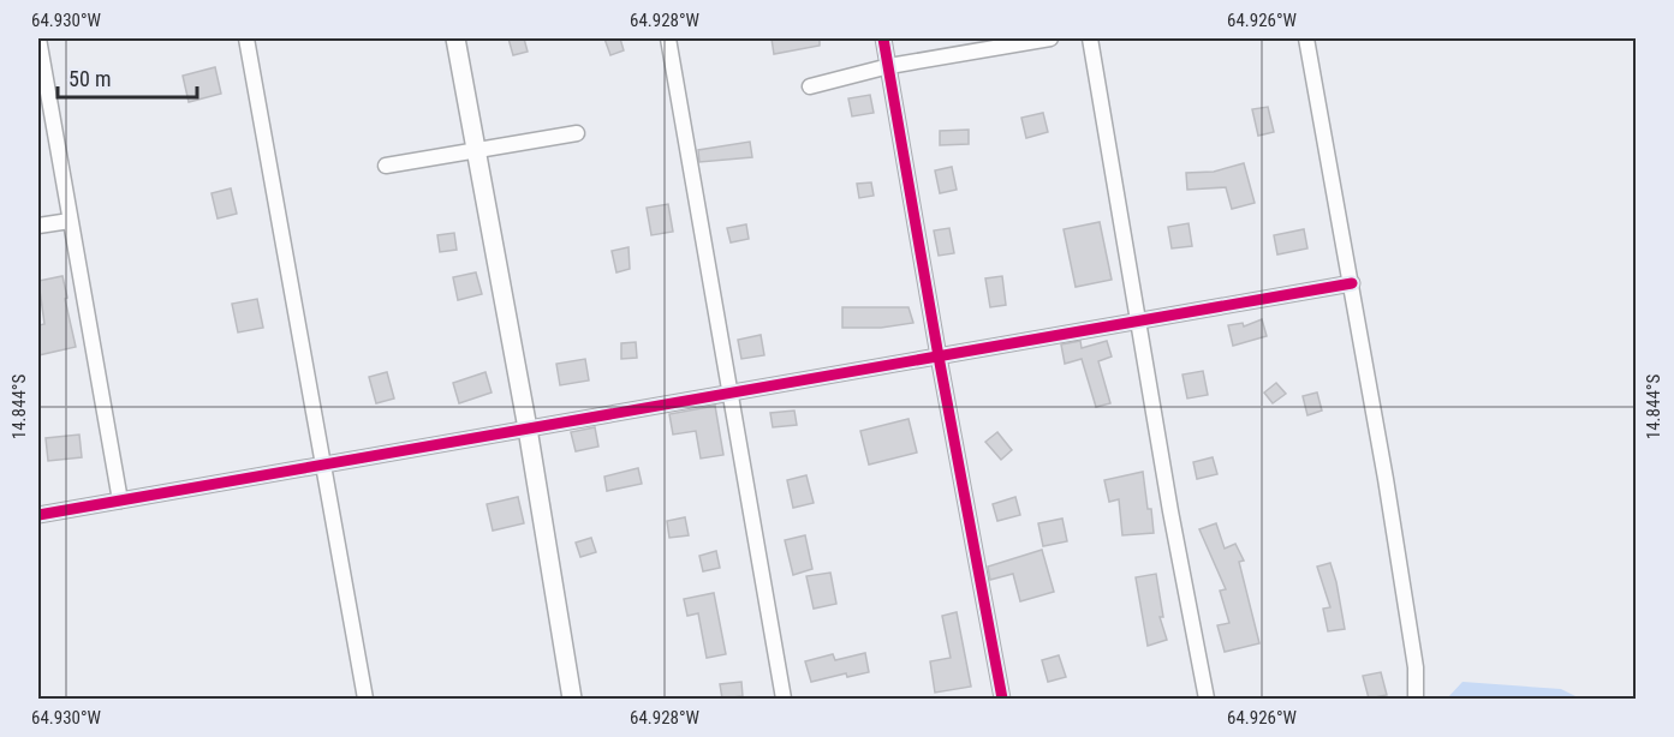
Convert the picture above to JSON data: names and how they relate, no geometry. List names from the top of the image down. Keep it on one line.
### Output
{"scale_bar":"50 m","coordinates":["64.930°W","64.928°W","64.926°W","14.844°S"]}
